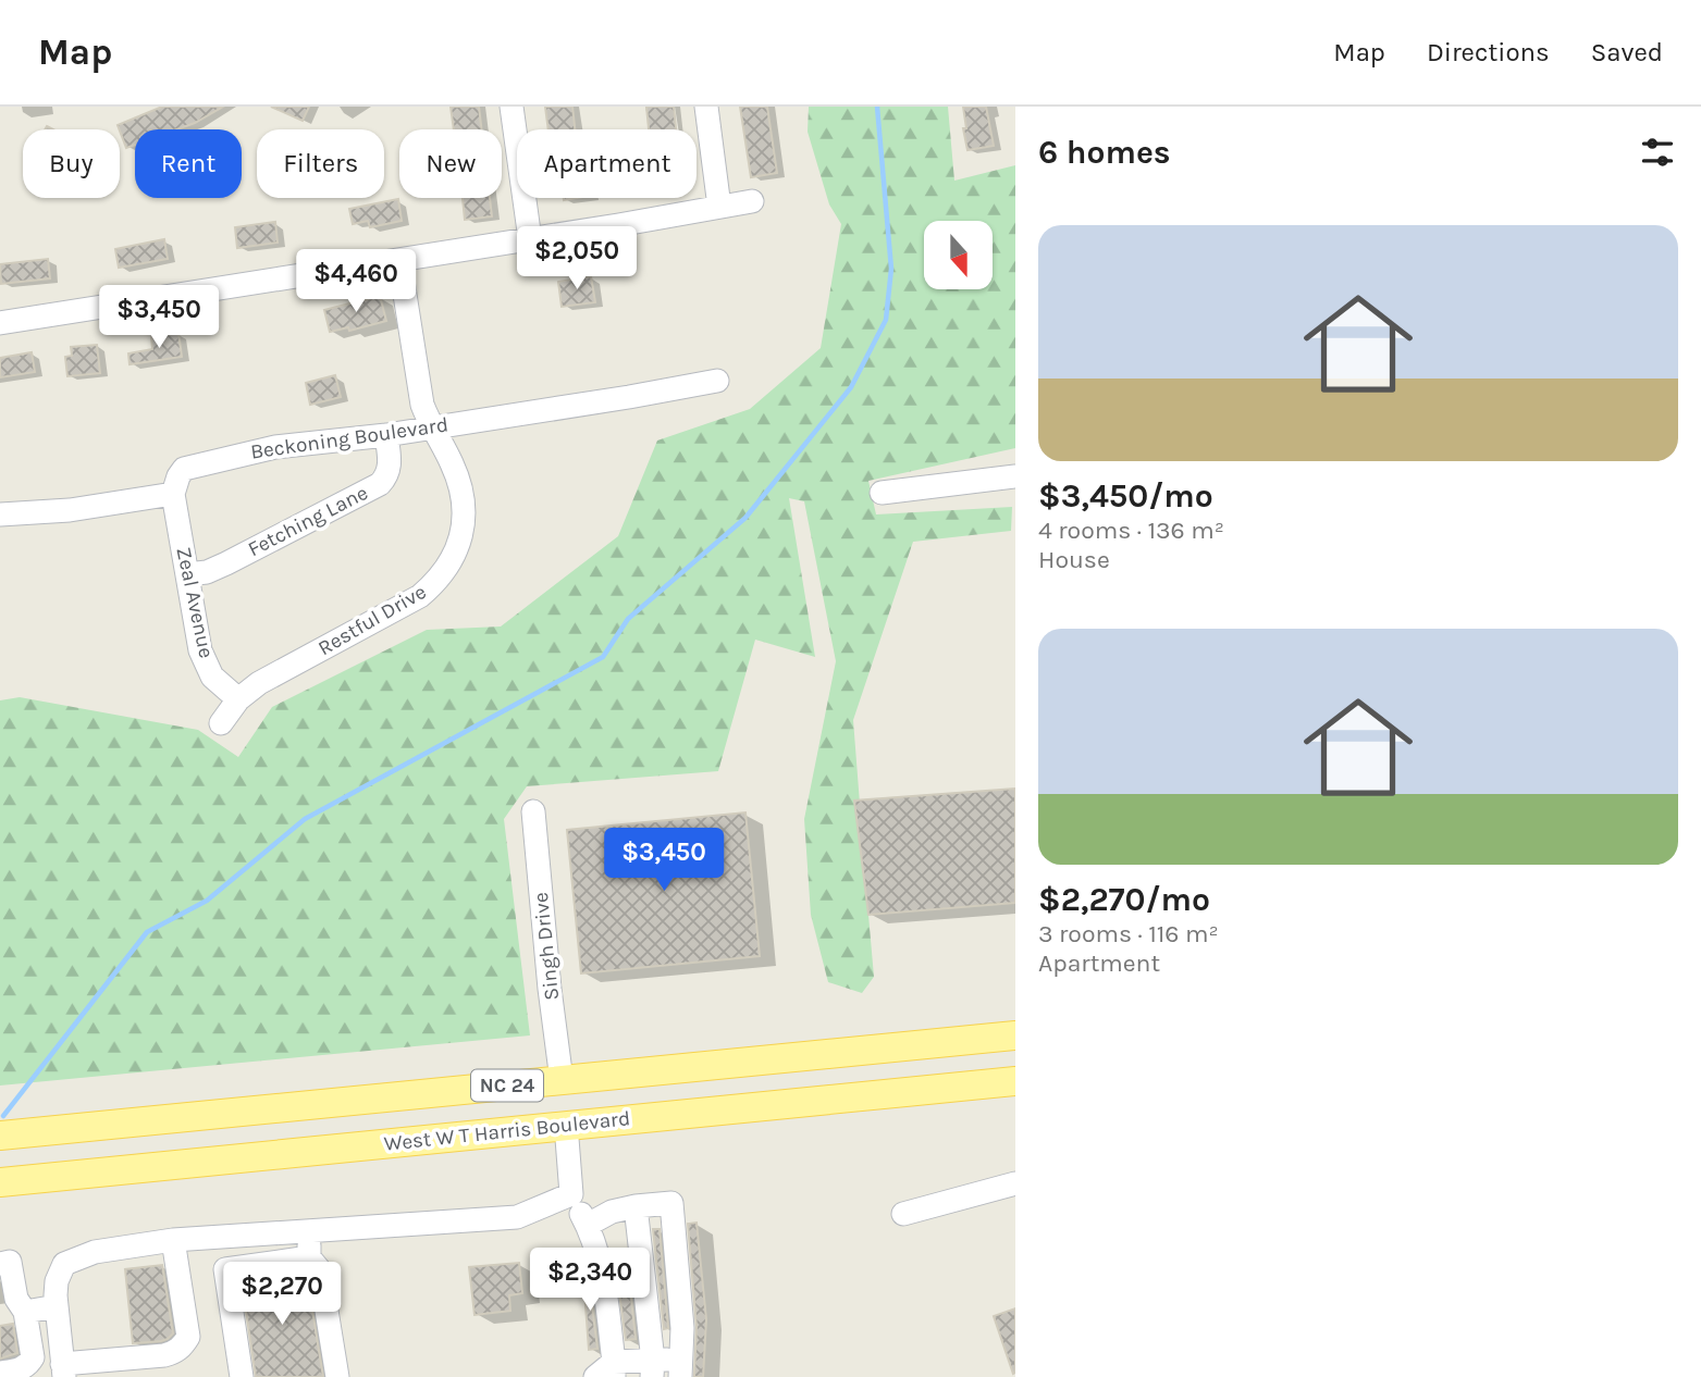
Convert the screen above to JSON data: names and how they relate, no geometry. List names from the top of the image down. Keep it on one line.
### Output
{"streets":{"main road":["NC 24","West W T Harris Boulevard"],"street":["Beckoning Boulevard","Fetching Lane","Zeal Avenue","Restful Drive","Singh Drive"]},"crossings":[["Beckoning Boulevard","Fetching Lane"],["Beckoning Boulevard","Zeal Avenue"],["Beckoning Boulevard","Restful Drive"],["Fetching Lane","Zeal Avenue"],["Zeal Avenue","Restful Drive"],["Singh Drive","NC 24"]],"north":"bottom","page":{"header":"Map","nav":["Map","Directions","Saved"],"heading":"6 homes","chip":["Buy","Rent","Filters","New","Apartment"],"list":[{"name":"$3,450/mo","note":"4 rooms · 136 m² · House"},{"name":"$2,270/mo","note":"3 rooms · 116 m² · Apartment"}],"price":["$2,050","$4,460","$3,450","$3,450","$2,340","$2,270"]}}
